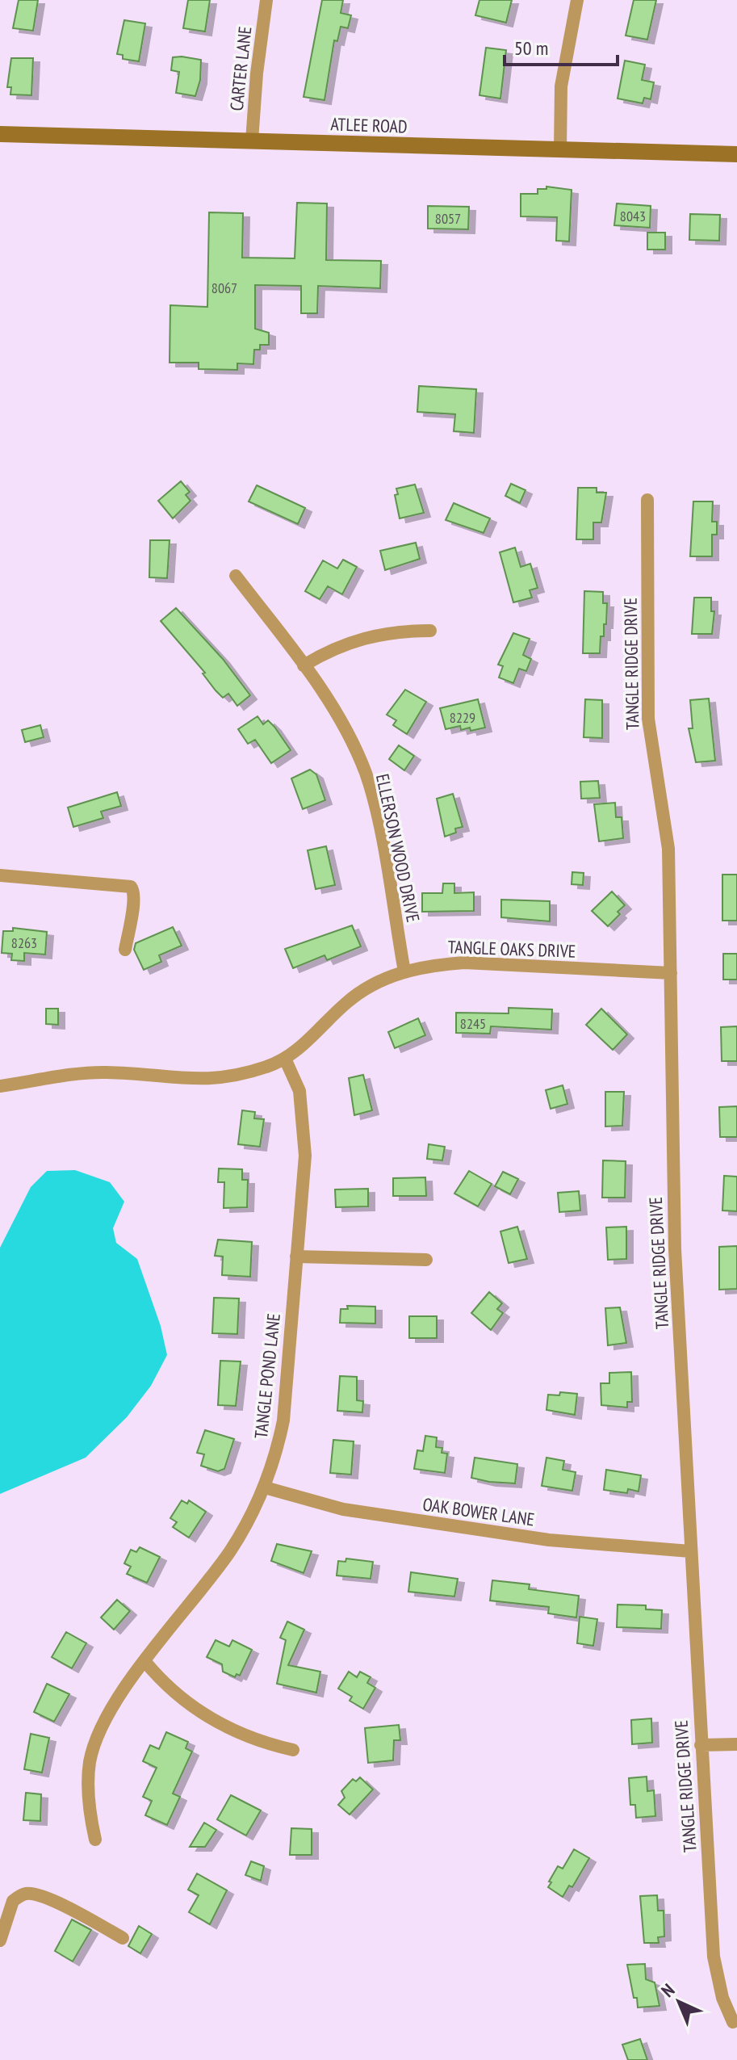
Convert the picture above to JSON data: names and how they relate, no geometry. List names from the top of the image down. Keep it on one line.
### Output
{"streets":{"main road":["ATLEE ROAD"],"street":["CARTER LANE","TANGLE RIDGE DRIVE","ELLERSON WOOD DRIVE","TANGLE OAKS DRIVE","TANGLE POND LANE","OAK BOWER LANE"]},"crossings":[["CARTER LANE","ATLEE ROAD"],["TANGLE RIDGE DRIVE","TANGLE OAKS DRIVE"],["TANGLE RIDGE DRIVE","OAK BOWER LANE"],["ELLERSON WOOD DRIVE","TANGLE OAKS DRIVE"],["TANGLE OAKS DRIVE","TANGLE POND LANE"],["TANGLE POND LANE","OAK BOWER LANE"]],"house_numbers":["8043","8057","8067","8229","8263","8245"],"scale_bar":"50 m","north":"top left"}
